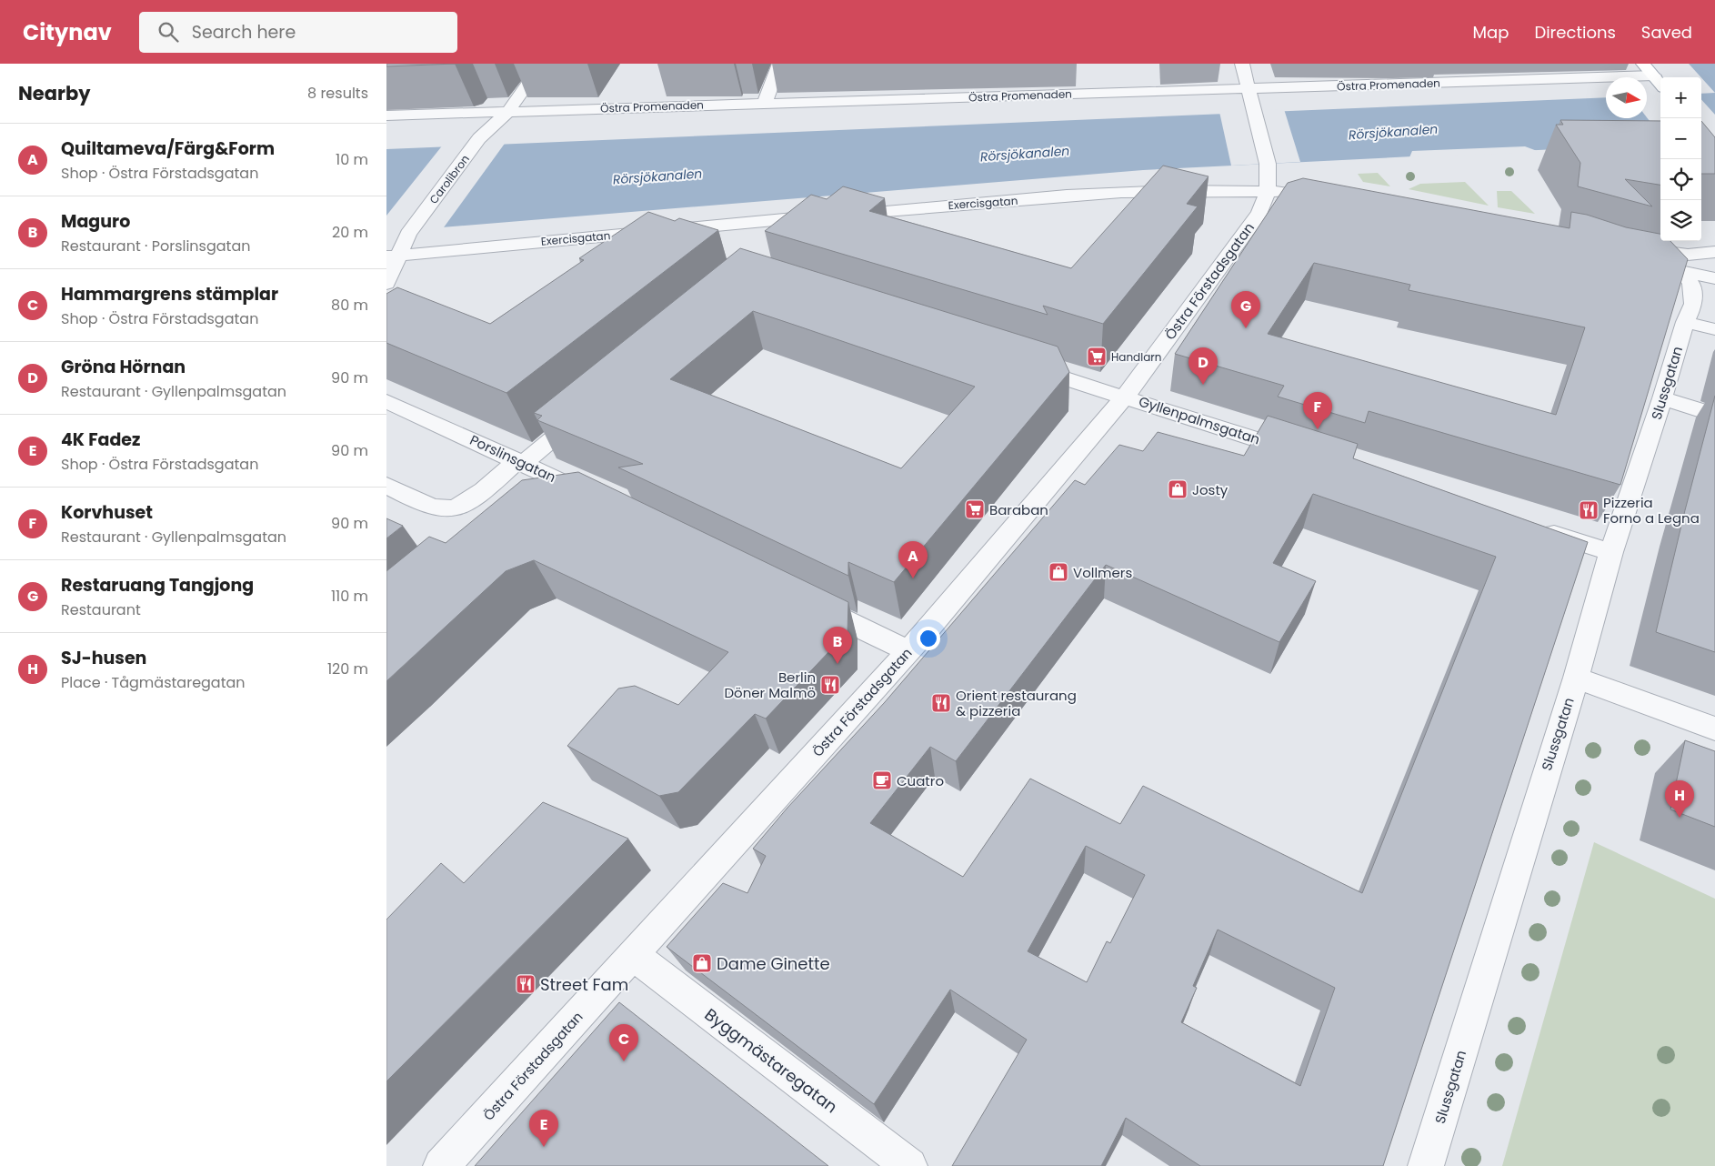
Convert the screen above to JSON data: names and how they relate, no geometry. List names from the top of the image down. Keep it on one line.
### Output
{"streets":{"street":["Östra Promenaden","Carolibron","Exercisgatan","Östra Förstadsgatan","Slussgatan","Gyllenpalmsgatan","Porslinsgatan","Byggmästaregatan"]},"crossings":[["Östra Promenaden","Carolibron"],["Carolibron","Exercisgatan"],["Exercisgatan","Östra Förstadsgatan"],["Östra Förstadsgatan","Gyllenpalmsgatan"],["Östra Förstadsgatan","Byggmästaregatan"]],"water":["Rörsjökanalen"],"places":{"supermarket":["Handlarn","Baraban"],"shop":["Josty","Vollmers","Dame Ginette"],"restaurant":["Pizzeria Forno a Legna","Berlin Döner Malmö","Orient restaurang & pizzeria","Street Fam"],"cafe":["Cuatro"]},"north":"right","page":{"header":"Citynav","search":"Search here","nav":["Map","Directions","Saved"],"heading":["Nearby","8 results"],"map_buttons":["+","−"],"list":[{"mark":"A","name":"Quiltameva/Färg&Form","note":"Shop · Östra Förstadsgatan","value":"10 m"},{"mark":"B","name":"Maguro","note":"Restaurant · Porslinsgatan","value":"20 m"},{"mark":"C","name":"Hammargrens stämplar","note":"Shop · Östra Förstadsgatan","value":"80 m"},{"mark":"D","name":"Gröna Hörnan","note":"Restaurant · Gyllenpalmsgatan","value":"90 m"},{"mark":"E","name":"4K Fadez","note":"Shop · Östra Förstadsgatan","value":"90 m"},{"mark":"F","name":"Korvhuset","note":"Restaurant · Gyllenpalmsgatan","value":"90 m"},{"mark":"G","name":"Restaruang Tangjong","note":"Restaurant","value":"110 m"},{"mark":"H","name":"SJ-husen","note":"Place · Tågmästaregatan","value":"120 m"}],"pins":["G","D","F","A","B","H","C","E"]}}
